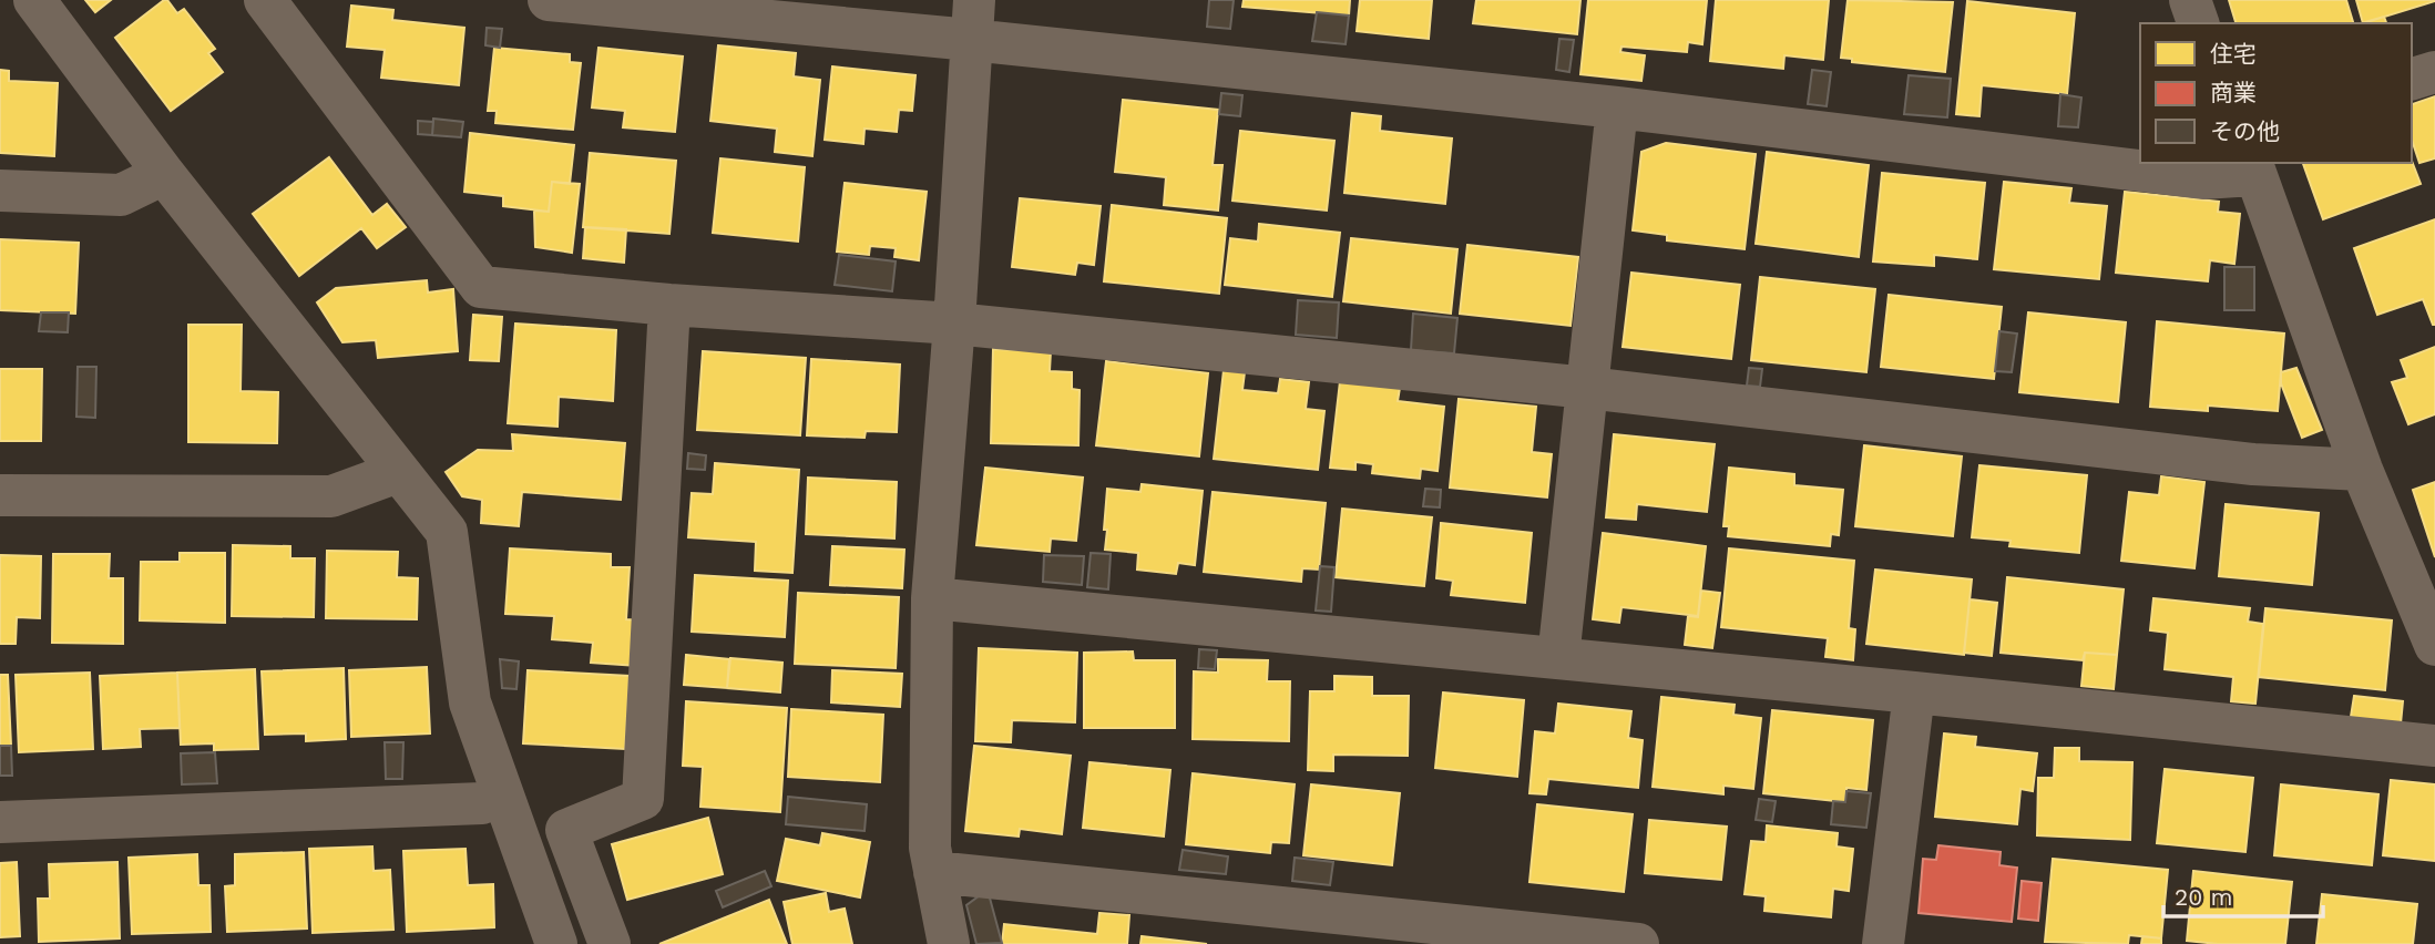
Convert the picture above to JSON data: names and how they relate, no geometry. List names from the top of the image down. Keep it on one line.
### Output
{"legend":["住宅","商業","その他"],"scale_bar":"20 m"}
